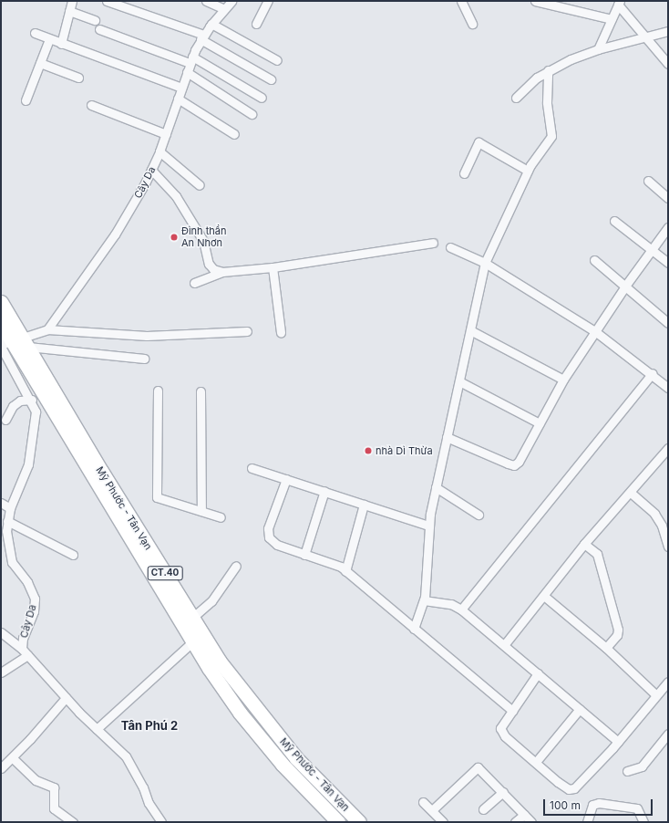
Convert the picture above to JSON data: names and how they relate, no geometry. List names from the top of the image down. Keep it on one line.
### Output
{"streets":{"main road":["Mỹ Phước - Tân Vạn","CT.40"],"street":["Cây Da"]},"crossings":[["Cây Da","Mỹ Phước - Tân Vạn"]],"districts":["Tân Phú 2"],"places":["Đình thần An Nhơn","nhà Dì Thừa"],"scale_bar":"100 m"}
